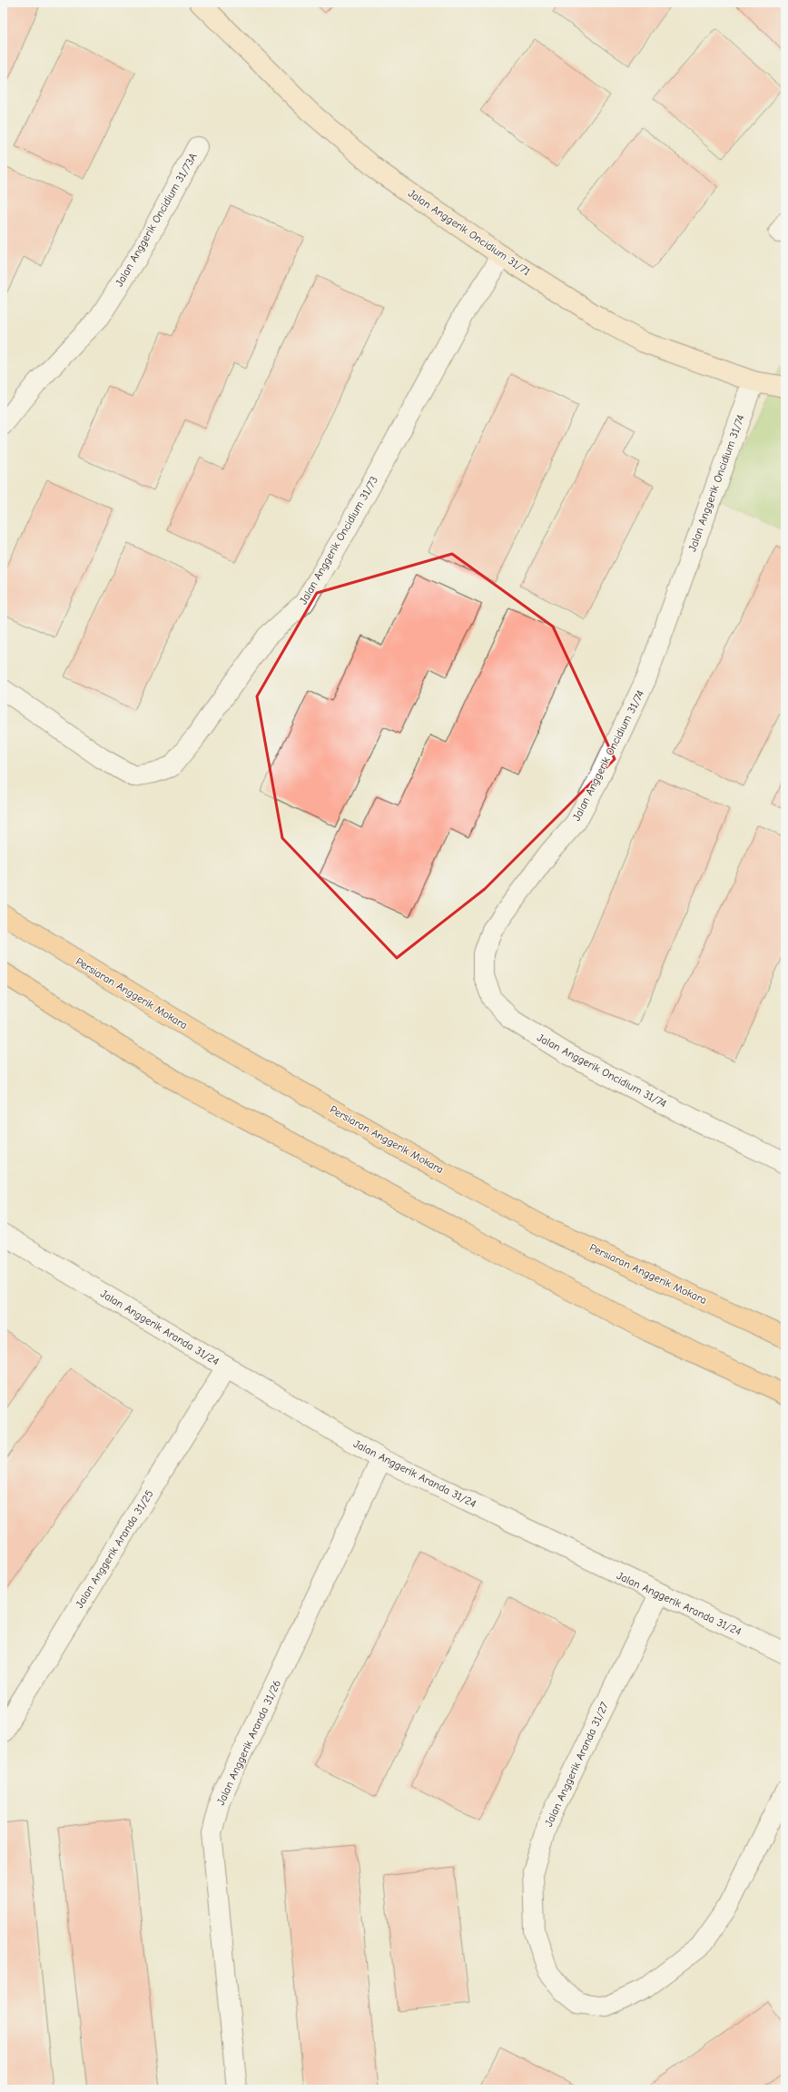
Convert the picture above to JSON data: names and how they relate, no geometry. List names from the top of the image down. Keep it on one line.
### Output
{"streets":{"main road":["Persiaran Anggerik Mokara"],"street":["Jalan Anggerik Oncidium 31/73A","Jalan Anggerik Oncidium 31/71","Jalan Anggerik Oncidium 31/74","Jalan Anggerik Oncidium 31/73","Jalan Anggerik Aranda 31/24","Jalan Anggerik Aranda 31/25","Jalan Anggerik Aranda 31/26","Jalan Anggerik Aranda 31/27"]},"crossings":[["Jalan Anggerik Oncidium 31/71","Jalan Anggerik Oncidium 31/74"],["Jalan Anggerik Oncidium 31/71","Jalan Anggerik Oncidium 31/73"],["Jalan Anggerik Aranda 31/24","Jalan Anggerik Aranda 31/25"],["Jalan Anggerik Aranda 31/24","Jalan Anggerik Aranda 31/26"],["Jalan Anggerik Aranda 31/24","Jalan Anggerik Aranda 31/27"]]}
